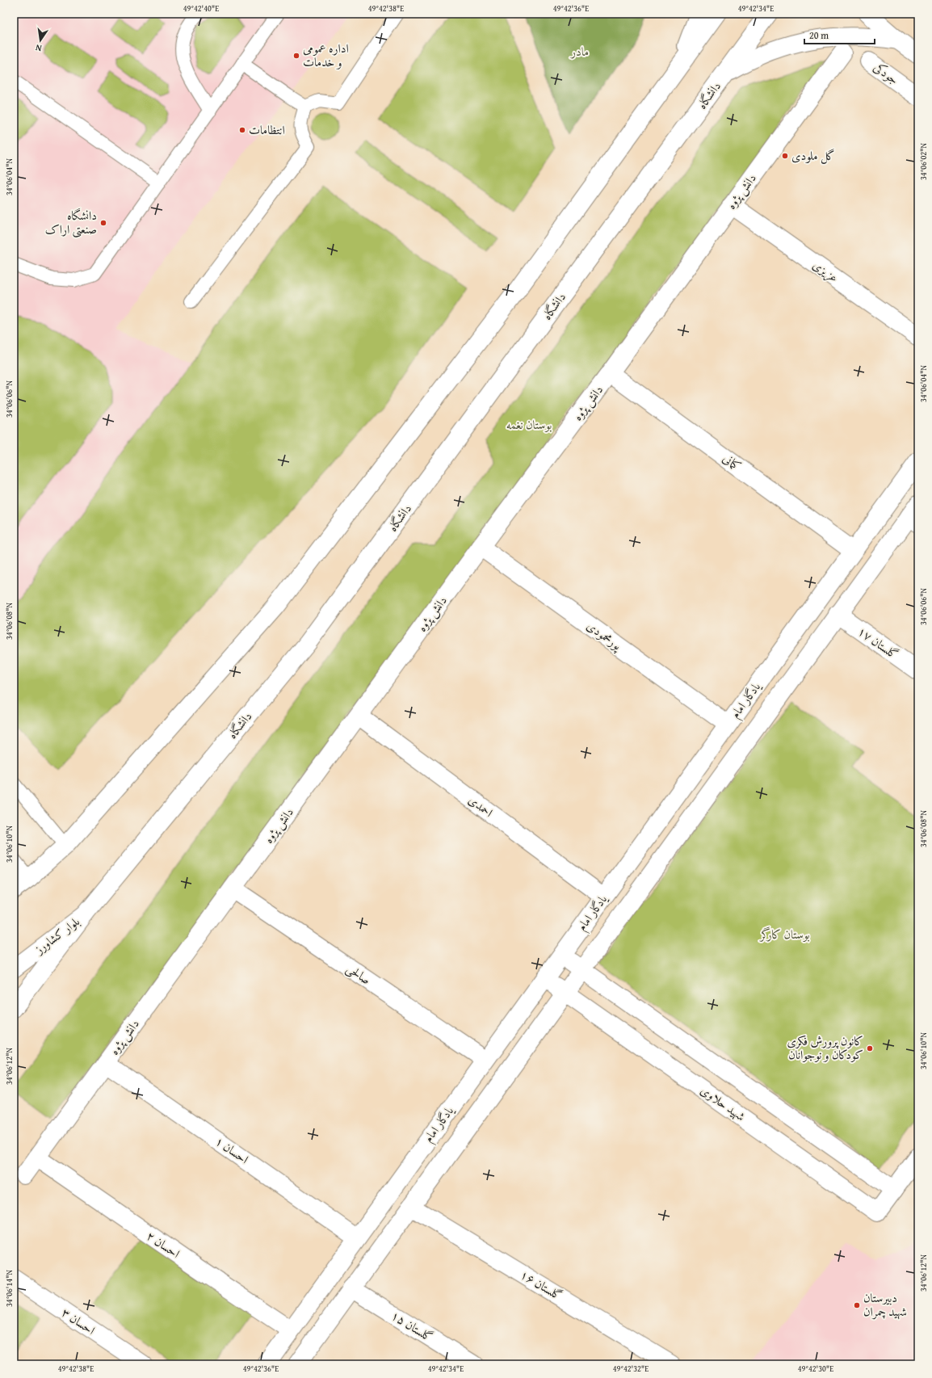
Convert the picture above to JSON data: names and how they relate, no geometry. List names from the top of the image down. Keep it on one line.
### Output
{"streets":{"street":["جودکی","دانشگاه","دانش پژوه","عزیزی","کمانی","پورمحمودی","گلستان ۱۷","یادگار امام","احمدی","بلوار کشاورز","صالحی","شهید حلاوی","احسان ۱","احسان ۲","گلستان ۱۶","احسان ۳","گلستان ۱۵"]},"crossings":[["دانشگاه","بلوار کشاورز"],["دانش پژوه","عزیزی"],["دانش پژوه","کمانی"],["دانش پژوه","پورمحمودی"],["دانش پژوه","احمدی"],["دانش پژوه","صالحی"],["دانش پژوه","احسان ۱"],["دانش پژوه","احسان ۲"],["کمانی","یادگار امام"],["پورمحمودی","یادگار امام"],["گلستان ۱۷","یادگار امام"],["یادگار امام","احمدی"],["یادگار امام","صالحی"],["یادگار امام","شهید حلاوی"],["یادگار امام","احسان ۱"],["یادگار امام","احسان ۲"],["یادگار امام","گلستان ۱۶"],["یادگار امام","گلستان ۱۵"]],"parks":["مادر","بوستان نغمه","بوستان کارگر"],"places":["اداره عمومی و خدمات","انتظامات","گل ملودی","دانشگاه صنعتی اراک","کانون پرورش فکری کودکان و نوجوانان","دبیرستان شهید چمران"],"scale_bar":"20 m","north":"bottom","coordinates":["49°42'40\"E","49°42'38\"E","49°42'36\"E","49°42'34\"E","34°06'02\"N","34°06'04\"N","34°06'06\"N","34°06'08\"N","34°06'10\"N","34°06'12\"N","34°06'14\"N","49°42'32\"E","49°42'30\"E"]}
